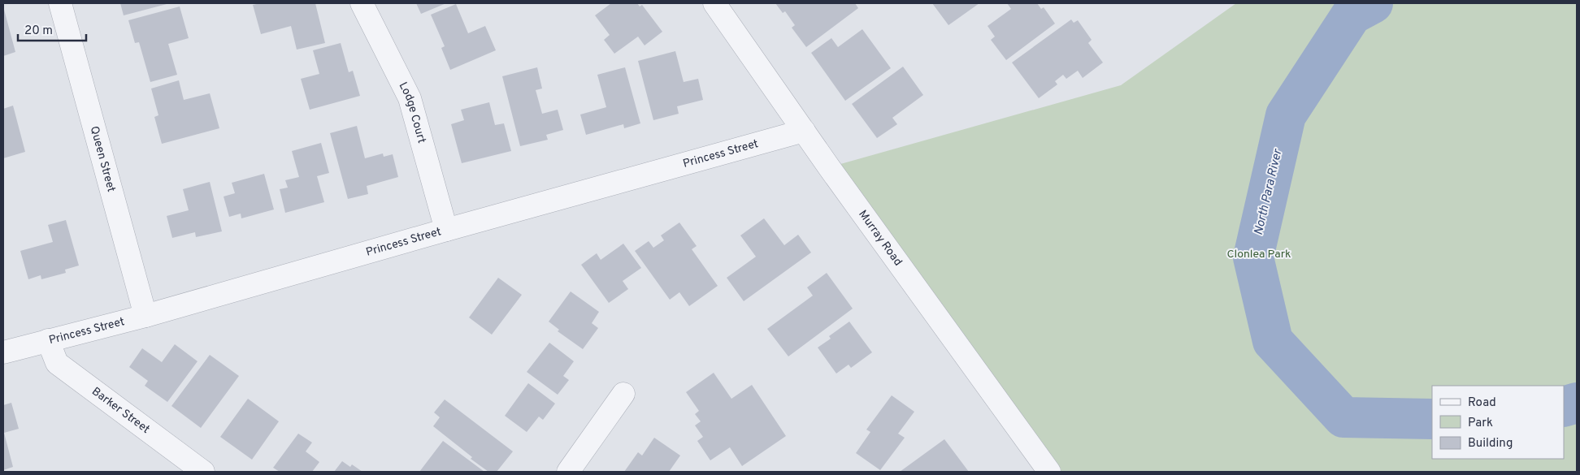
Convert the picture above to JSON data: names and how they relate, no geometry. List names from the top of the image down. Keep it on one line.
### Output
{"streets":{"street":["Lodge Court","Princess Street","Queen Street","Murray Road","Barker Street"]},"crossings":[["Lodge Court","Princess Street"],["Princess Street","Queen Street"],["Princess Street","Murray Road"],["Princess Street","Barker Street"]],"water":["North Para River"],"parks":["Clonlea Park"],"legend":["Road","Park","Building"],"scale_bar":"20 m"}
